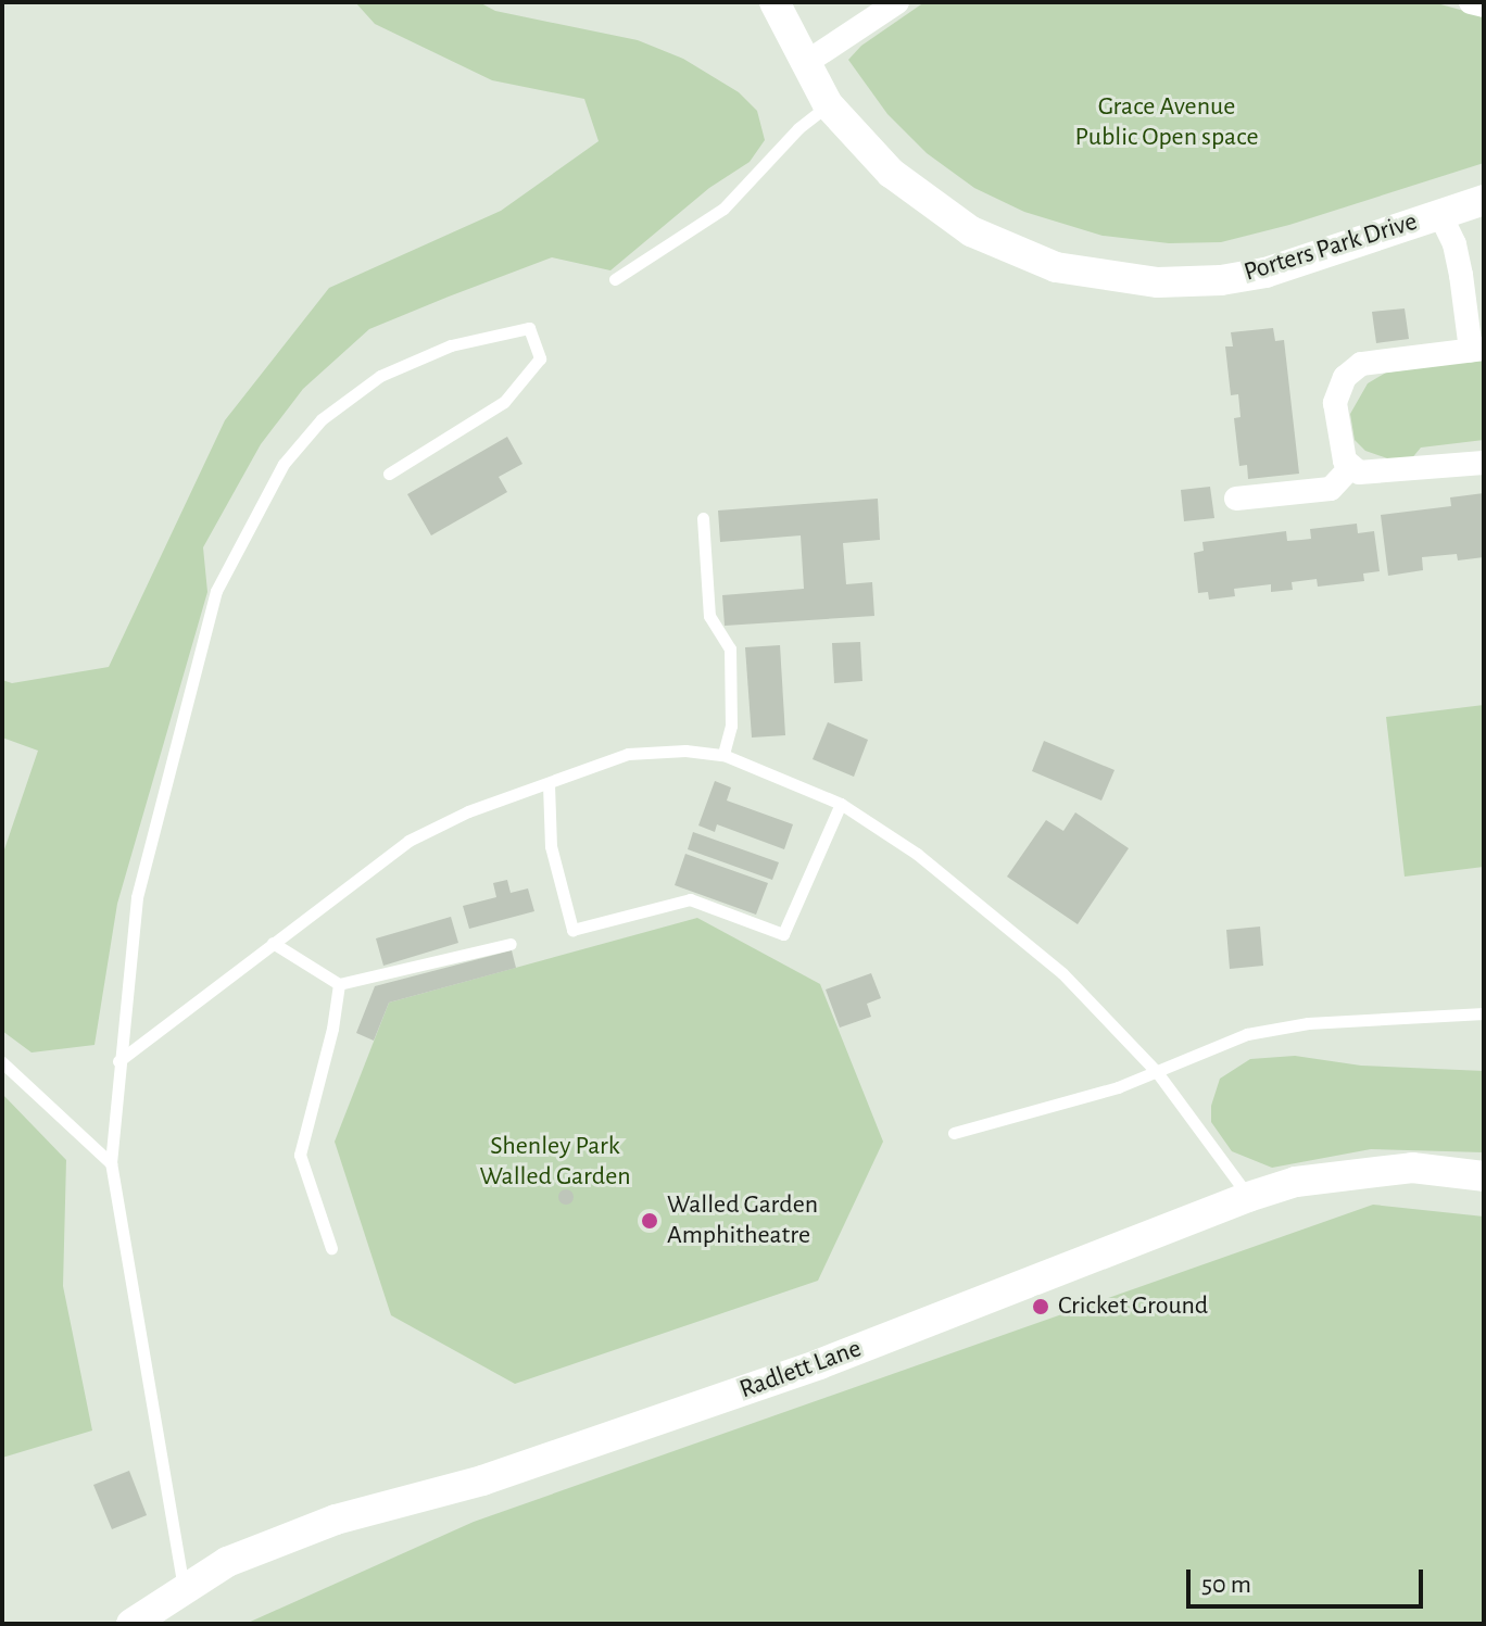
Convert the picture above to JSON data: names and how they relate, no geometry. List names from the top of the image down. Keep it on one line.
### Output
{"streets":{"street":["Porters Park Drive","Radlett Lane"]},"parks":["Grace Avenue Public Open space","Shenley Park Walled Garden"],"places":["Walled Garden Amphitheatre","Cricket Ground"],"scale_bar":"50 m"}
